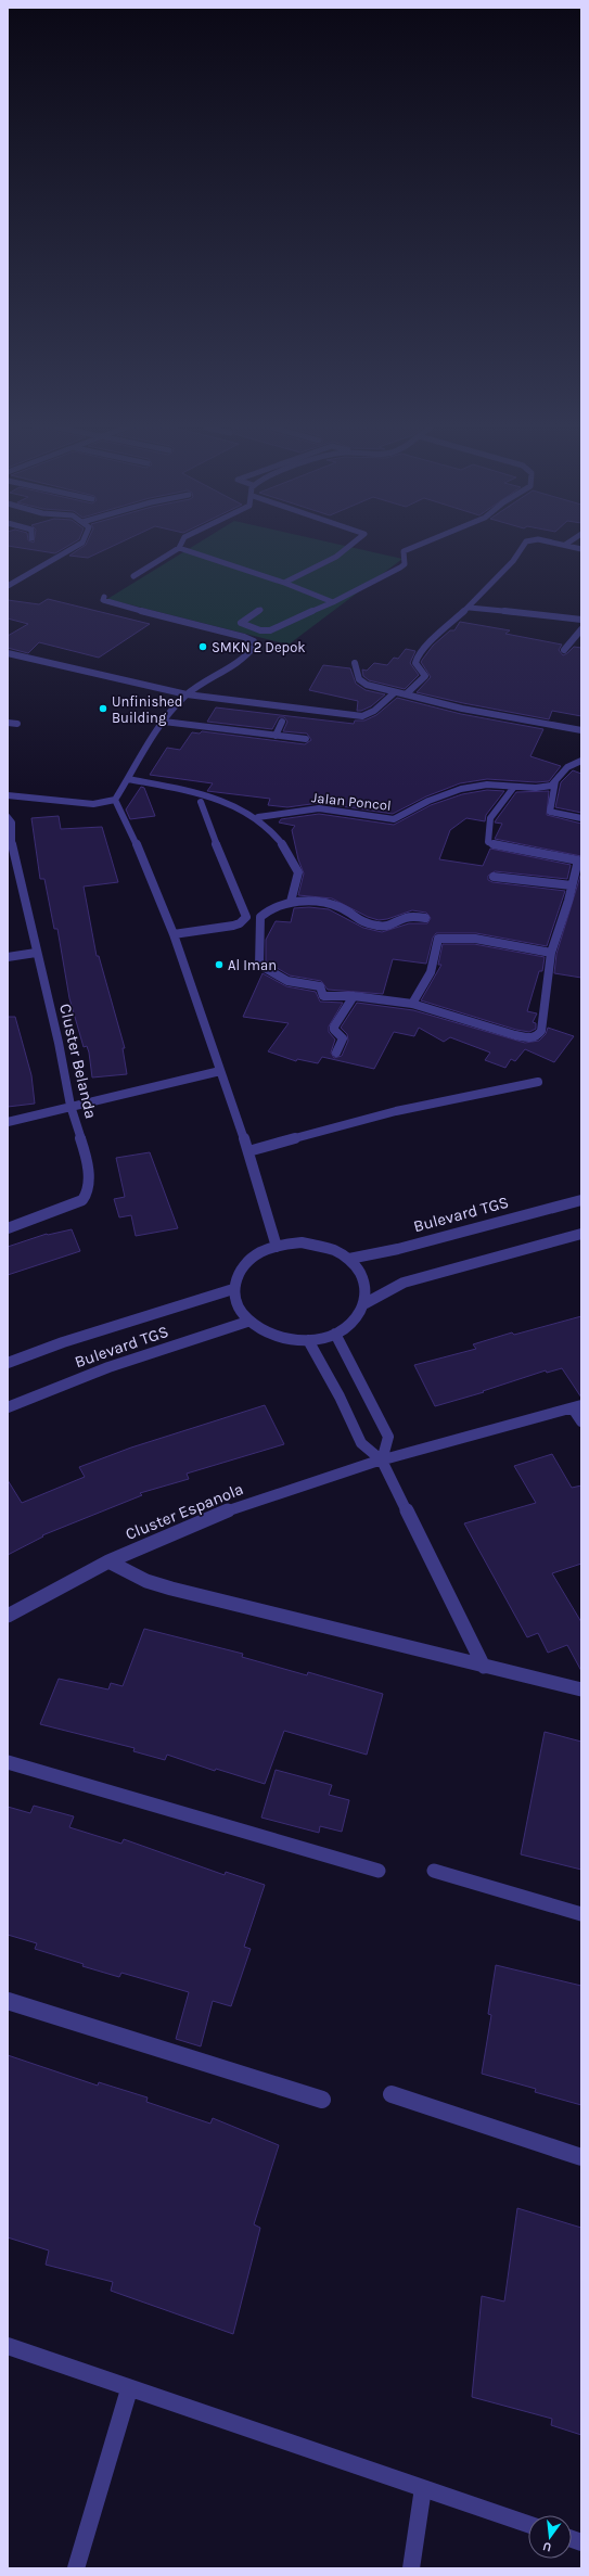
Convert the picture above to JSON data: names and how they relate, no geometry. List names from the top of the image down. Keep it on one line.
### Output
{"streets":{"street":["Jalan Poncol","Cluster Belanda","Bulevard TGS","Cluster Espanola"]},"places":["SMKN 2 Depok","Unfinished Building","Al Iman"],"north":"bottom"}
